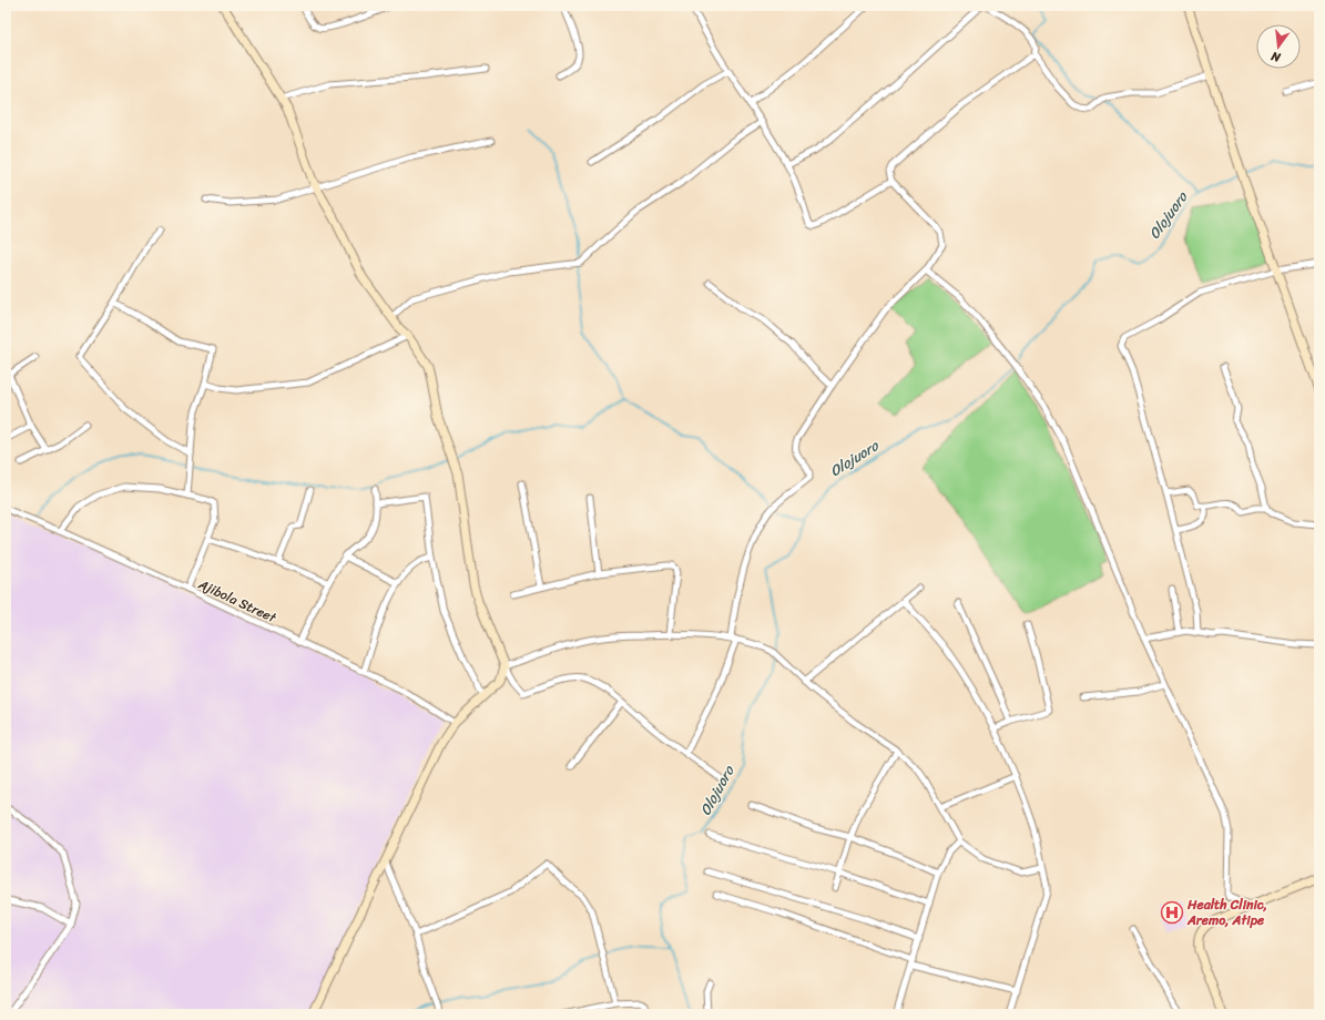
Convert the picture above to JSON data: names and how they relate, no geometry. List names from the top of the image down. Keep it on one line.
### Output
{"streets":{"street":["Ajibola Street"]},"water":["Olojuoro"],"places":{"hospital":["Health Clinic, Aremo, Atipe"]},"north":"bottom"}
